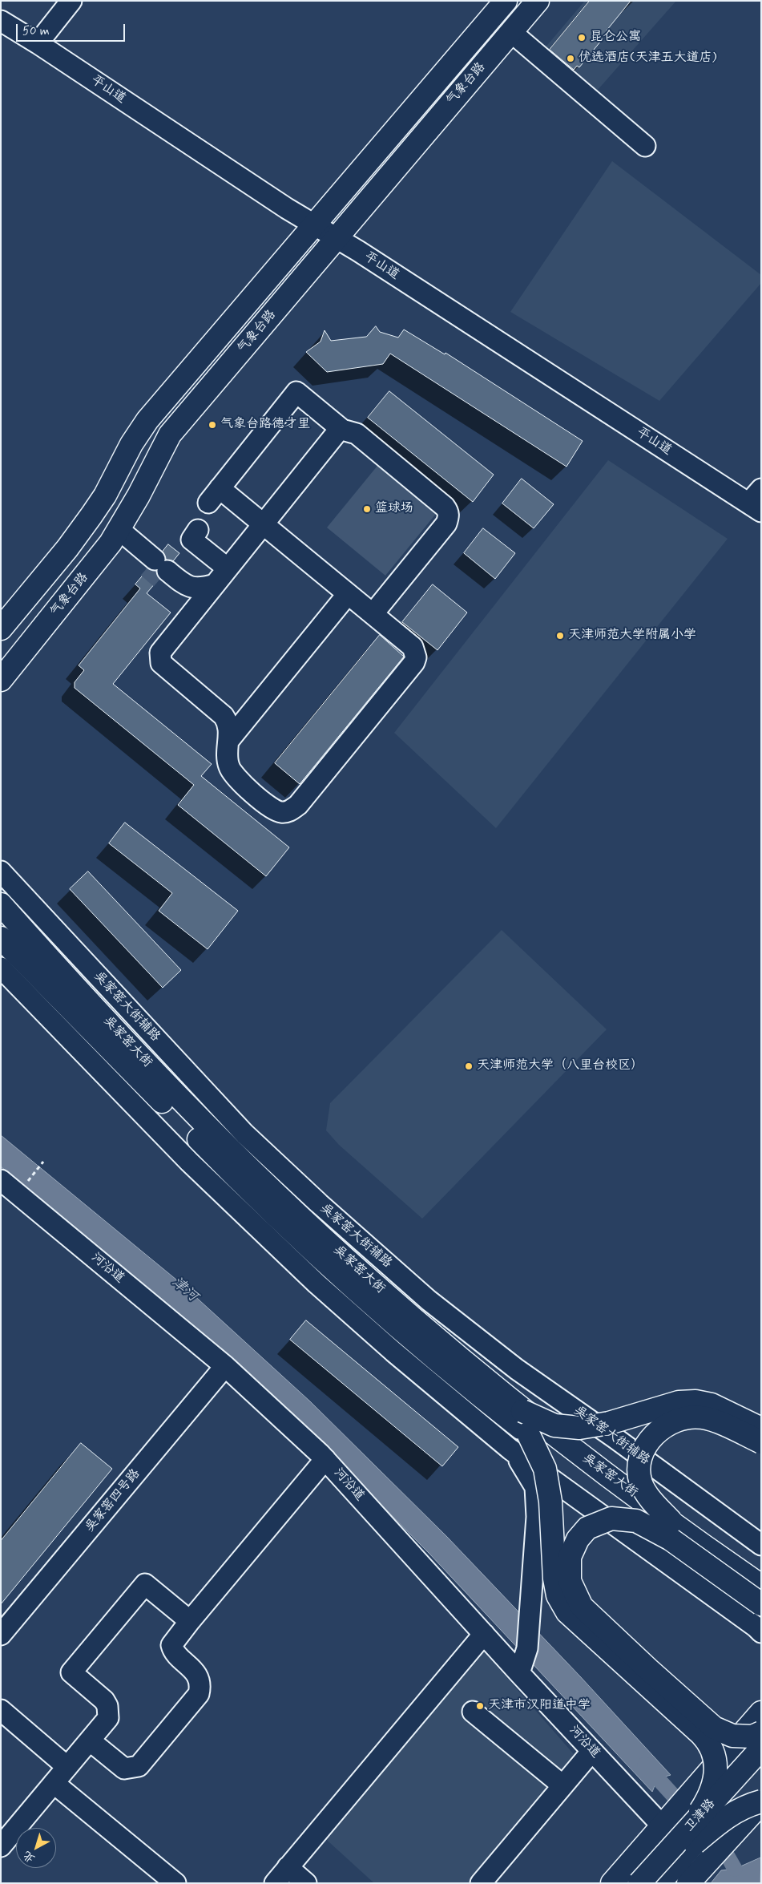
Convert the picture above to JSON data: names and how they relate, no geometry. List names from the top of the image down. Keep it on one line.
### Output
{"streets":{"main road":["气象台路","吴家窑大街","卫津路"],"street":["平山道","吴家窑大街辅路","河沿道","吴家窑四号路"]},"crossings":[["气象台路","平山道"],["河沿道","吴家窑四号路"]],"water":["津河"],"places":["昆仑公寓","优选酒店(天津五大道店)","气象台路德才里","篮球场","天津师范大学附属小学","天津师范大学（八里台校区）","天津市汉阳道中学"],"scale_bar":"50 m","north":"bottom left"}
